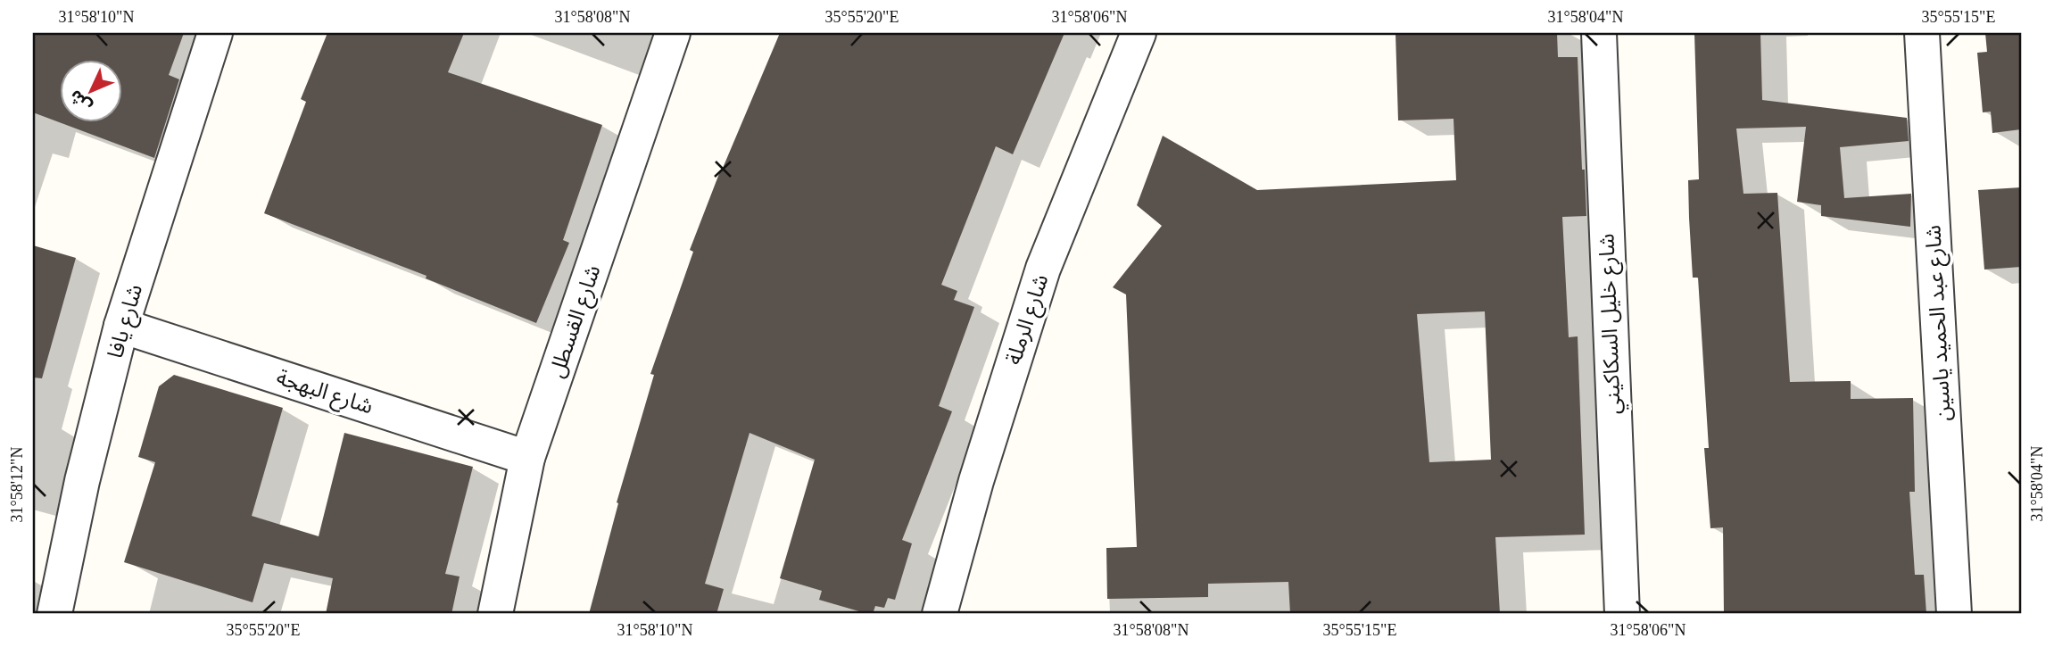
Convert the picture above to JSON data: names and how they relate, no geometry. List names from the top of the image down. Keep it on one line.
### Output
{"streets":{"street":["شارع الرملة","شارع يافا","شارع القسطل","شارع عبد الحميد ياسين","شارع خليل السكاكيني","شارع البهجة"]},"crossings":[["شارع يافا","شارع البهجة"],["شارع القسطل","شارع البهجة"]],"north":"bottom left","coordinates":["31°58'10\"N","31°58'08\"N","35°55'20\"E","31°58'06\"N","31°58'04\"N","35°55'15\"E","31°58'12\"N"]}
